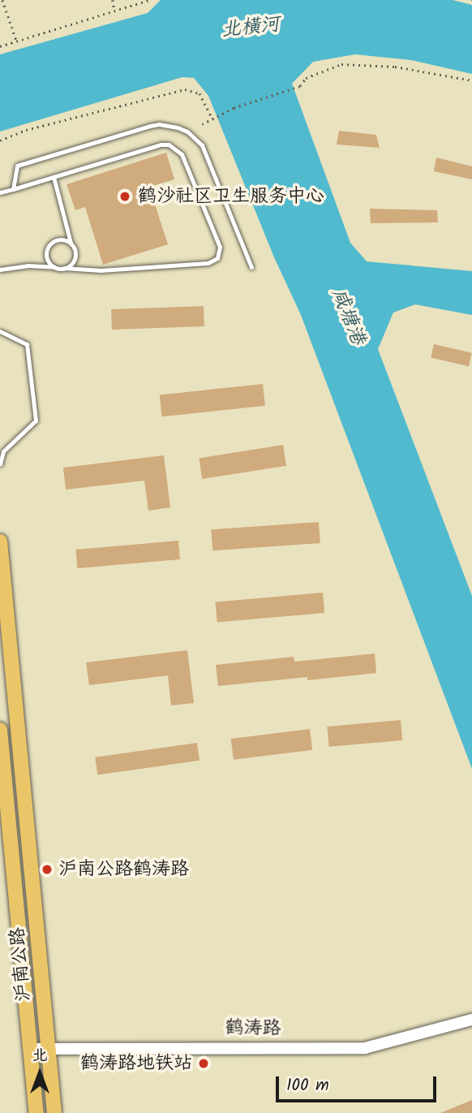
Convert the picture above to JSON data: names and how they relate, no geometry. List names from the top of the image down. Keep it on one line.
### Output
{"streets":{"main road":["沪南公路"],"street":["鹤涛路"]},"crossings":[["沪南公路","鹤涛路"]],"water":["北横河","咸塘港"],"places":["鹤沙社区卫生服务中心","沪南公路鹤涛路","鹤涛路地铁站"],"scale_bar":"100 m","north":"top"}
